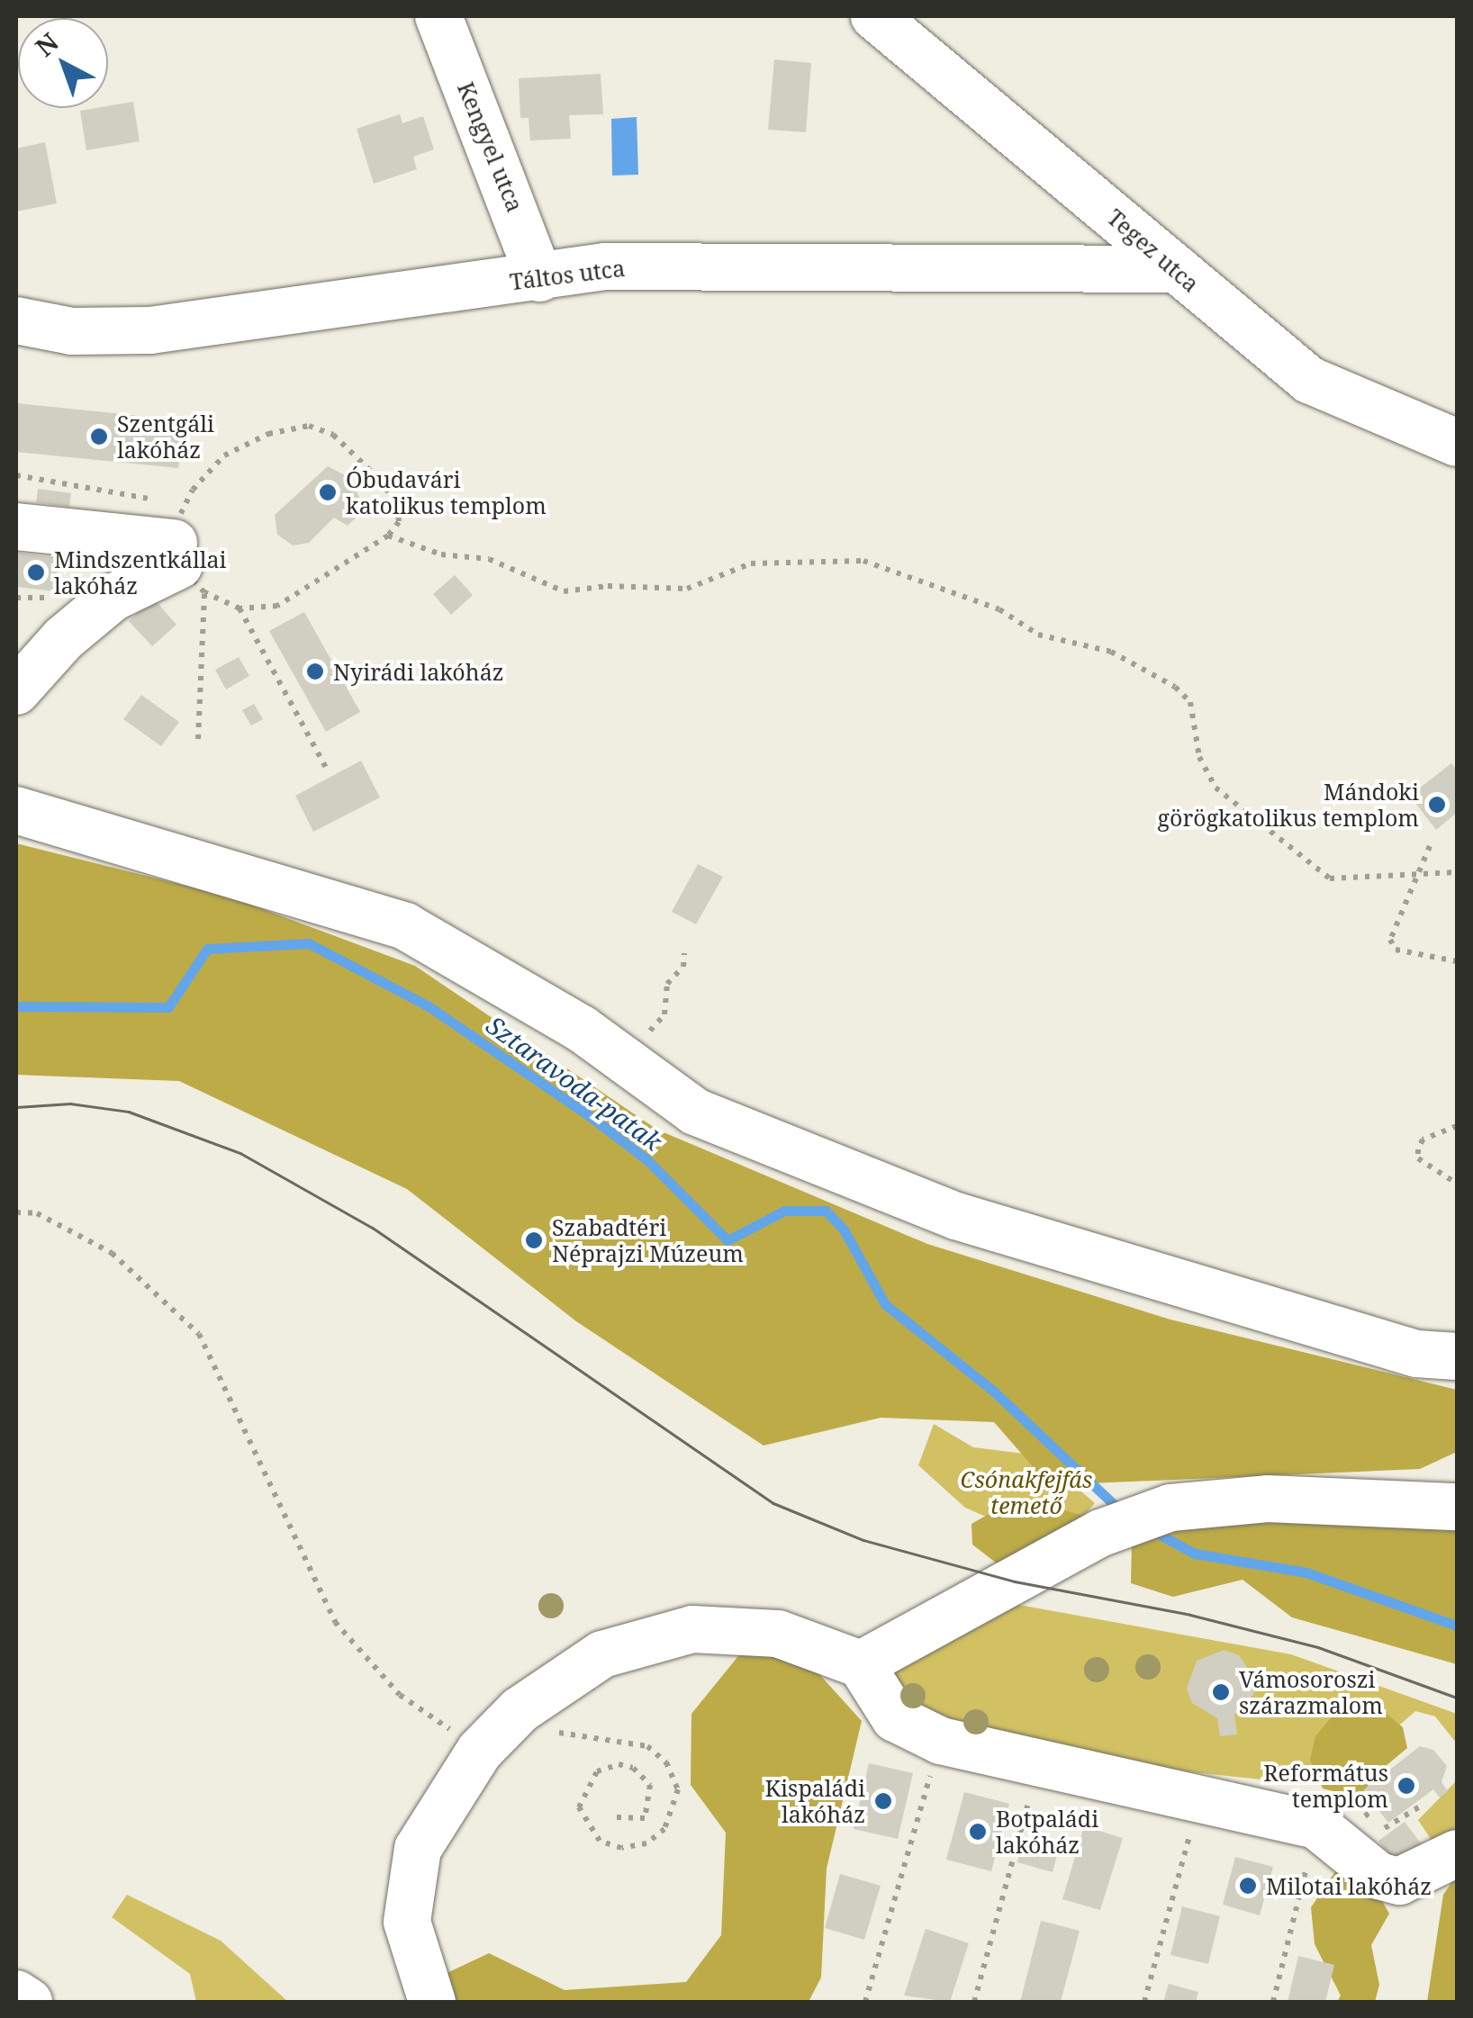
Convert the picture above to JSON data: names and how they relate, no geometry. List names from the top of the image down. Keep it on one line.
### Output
{"streets":{"street":["Kengyel utca","Tegez utca","Táltos utca"]},"crossings":[["Kengyel utca","Táltos utca"],["Tegez utca","Táltos utca"]],"water":["Sztaravoda-patak"],"parks":["Csónakfejfás temető"],"places":["Szentgáli lakóház","Óbudavári katolikus templom","Mindszentkállai lakóház","Nyirádi lakóház","Mándoki görögkatolikus templom","Szabadtéri Néprajzi Múzeum","Vámosoroszi szárazmalom","Református templom","Kispaládi lakóház","Botpaládi lakóház","Milotai lakóház"],"north":"top left"}
